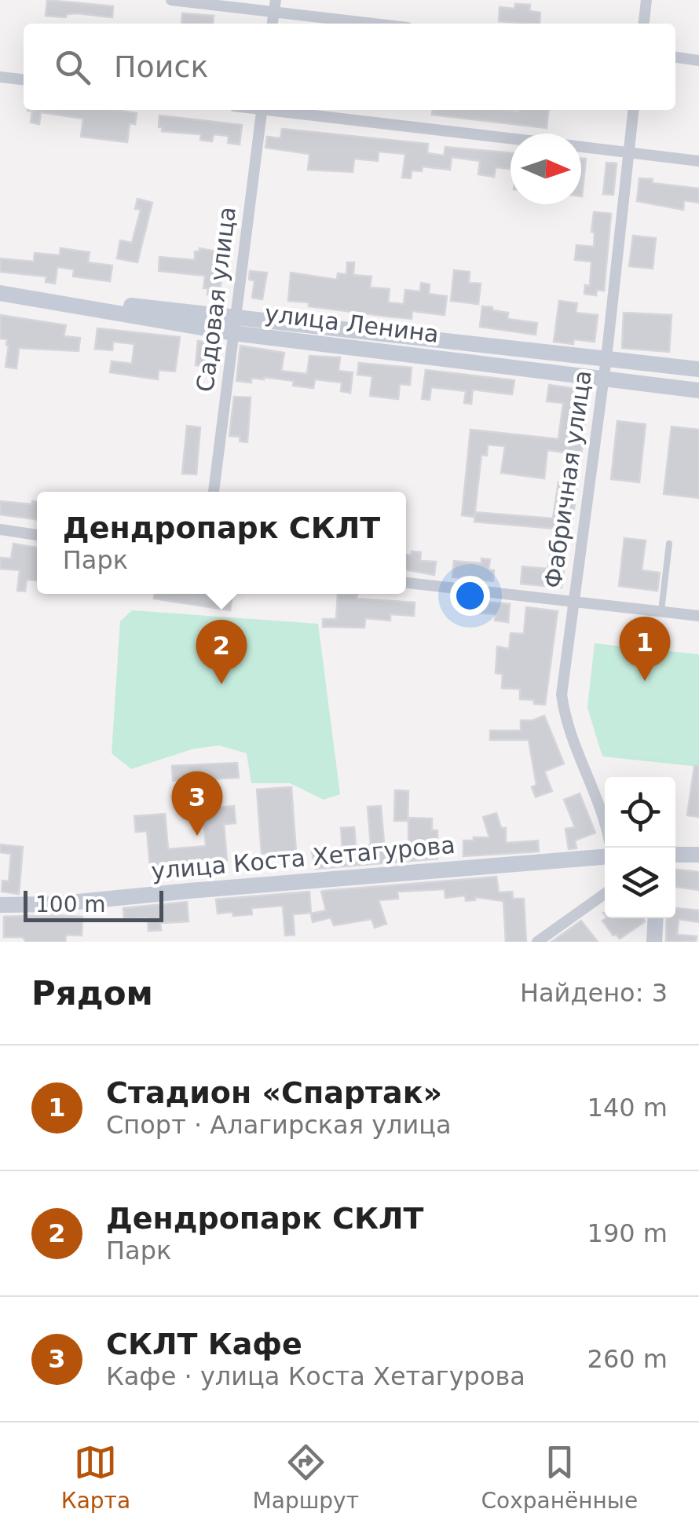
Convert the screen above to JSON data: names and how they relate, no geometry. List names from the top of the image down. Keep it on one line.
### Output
{"streets":{"street":["Садовая улица","улица Ленина","Фабричная улица","улица Коста Хетагурова"]},"crossings":[["Садовая улица","улица Ленина"],["улица Ленина","Фабричная улица"]],"scale_bar":"100 m","north":"right","page":{"search":"Поиск","popup":["Дендропарк СКЛТ","Парк"],"pins":["1","2","3"],"scale":"100 m","heading":["Рядом","Найдено: 3"],"list":[{"mark":"1","name":"Стадион «Спартак»","note":"Спорт · Алагирская улица","value":"140 m"},{"mark":"2","name":"Дендропарк СКЛТ","note":"Парк","value":"190 m"},{"mark":"3","name":"СКЛТ Кафе","note":"Кафе · улица Коста Хетагурова","value":"260 m"}],"nav":["Карта","Маршрут","Сохранённые"]}}
